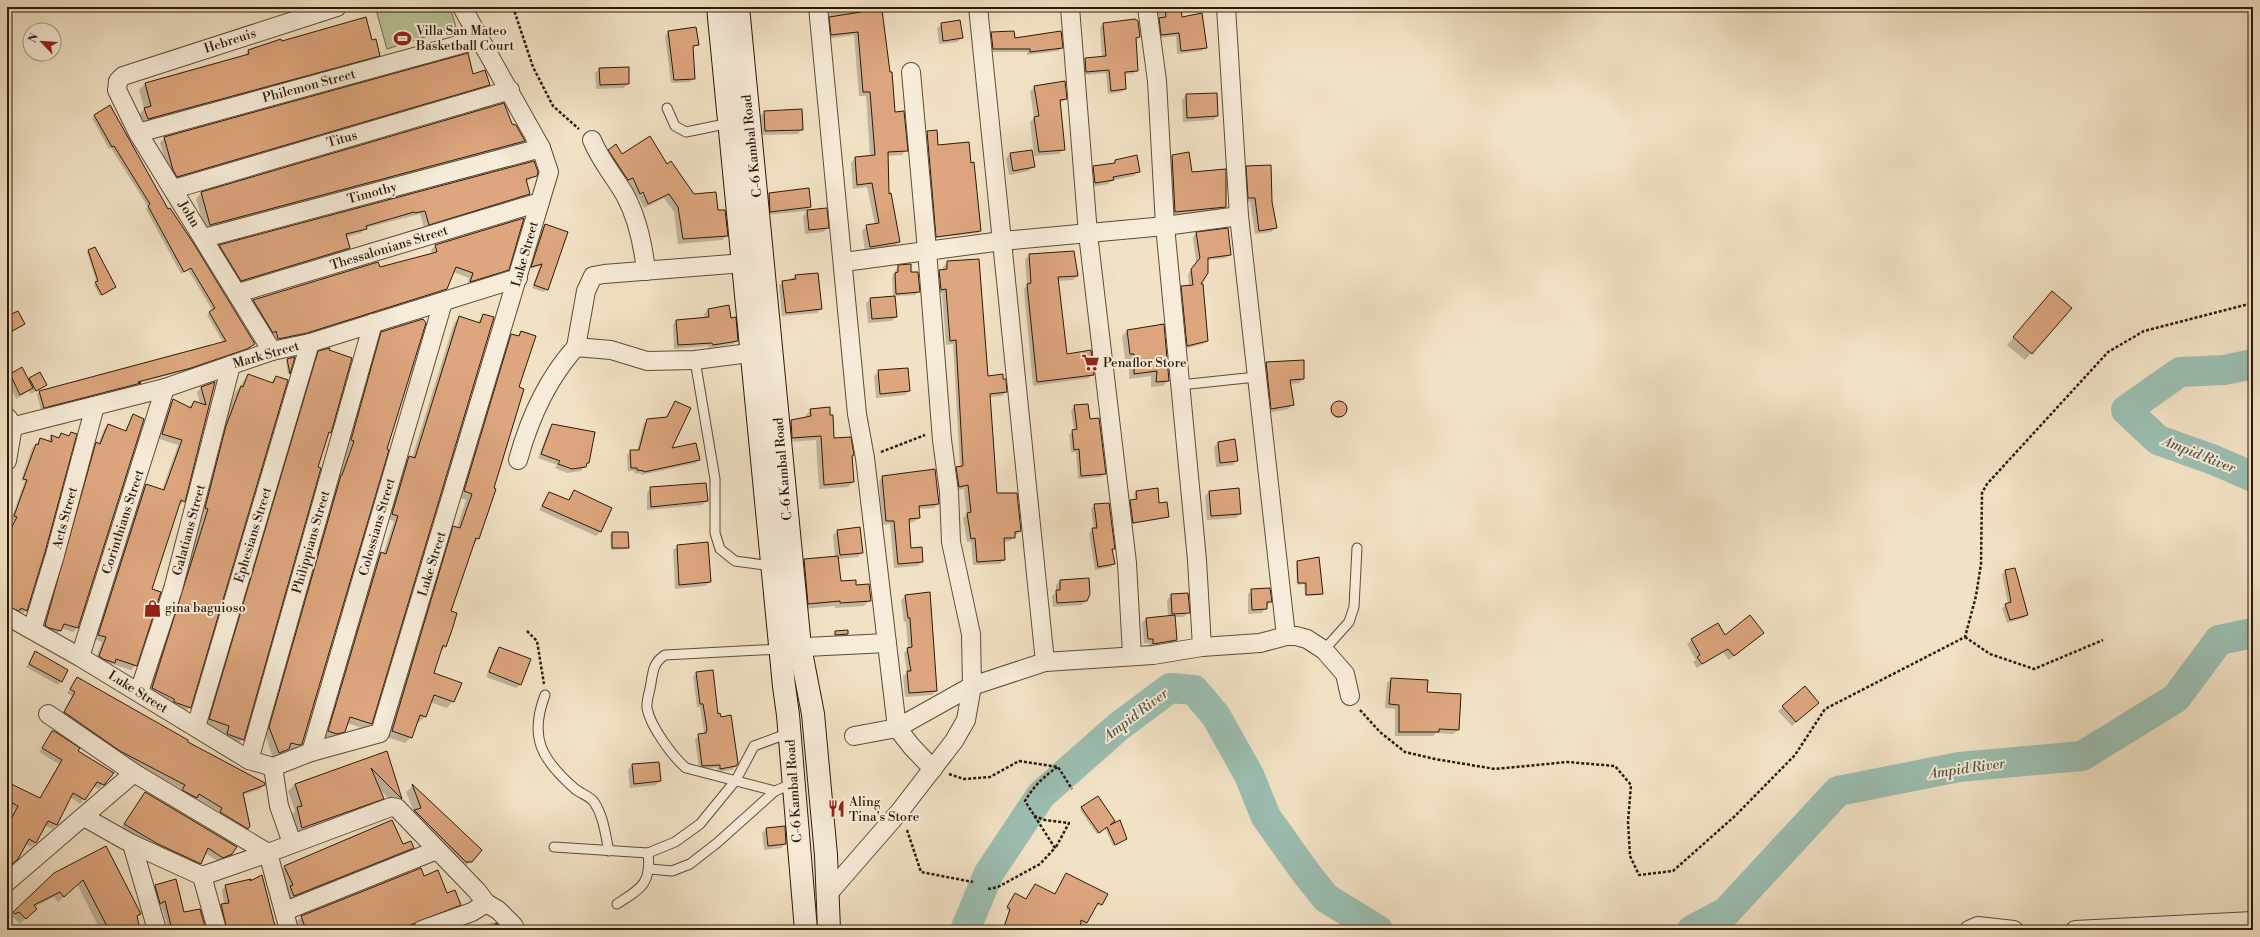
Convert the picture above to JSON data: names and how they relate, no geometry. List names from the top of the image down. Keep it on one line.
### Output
{"streets":{"main road":["C-6 Kambal Road"],"street":["Hebreuis","Philemon Street","Titus","Timothy","John","Thessalonians Street","Luke Street","Mark Street","Acts Street","Corinthians Street","Colossians Street","Galatians Street","Ephesians Street","Philippians Street"]},"crossings":[["Hebreuis","John"],["Philemon Street","John"],["Philemon Street","Luke Street"],["Titus","John"],["Titus","Luke Street"],["Timothy","John"],["Timothy","Luke Street"],["John","Thessalonians Street"],["John","Mark Street"],["Thessalonians Street","Luke Street"],["Luke Street","Mark Street"],["Luke Street","Acts Street"],["Luke Street","Corinthians Street"],["Luke Street","Colossians Street"],["Luke Street","Galatians Street"],["Luke Street","Ephesians Street"],["Luke Street","Philippians Street"],["Mark Street","Acts Street"],["Mark Street","Corinthians Street"],["Mark Street","Colossians Street"],["Mark Street","Galatians Street"],["Mark Street","Ephesians Street"],["Mark Street","Philippians Street"]],"water":["Ampid River"],"places":{"sports":["Villa San Mateo Basketball Court"],"supermarket":["Penaflor Store"],"shop":["gina baguioso"],"restaurant":["Aling Tina's Store"]},"north":"top left"}
